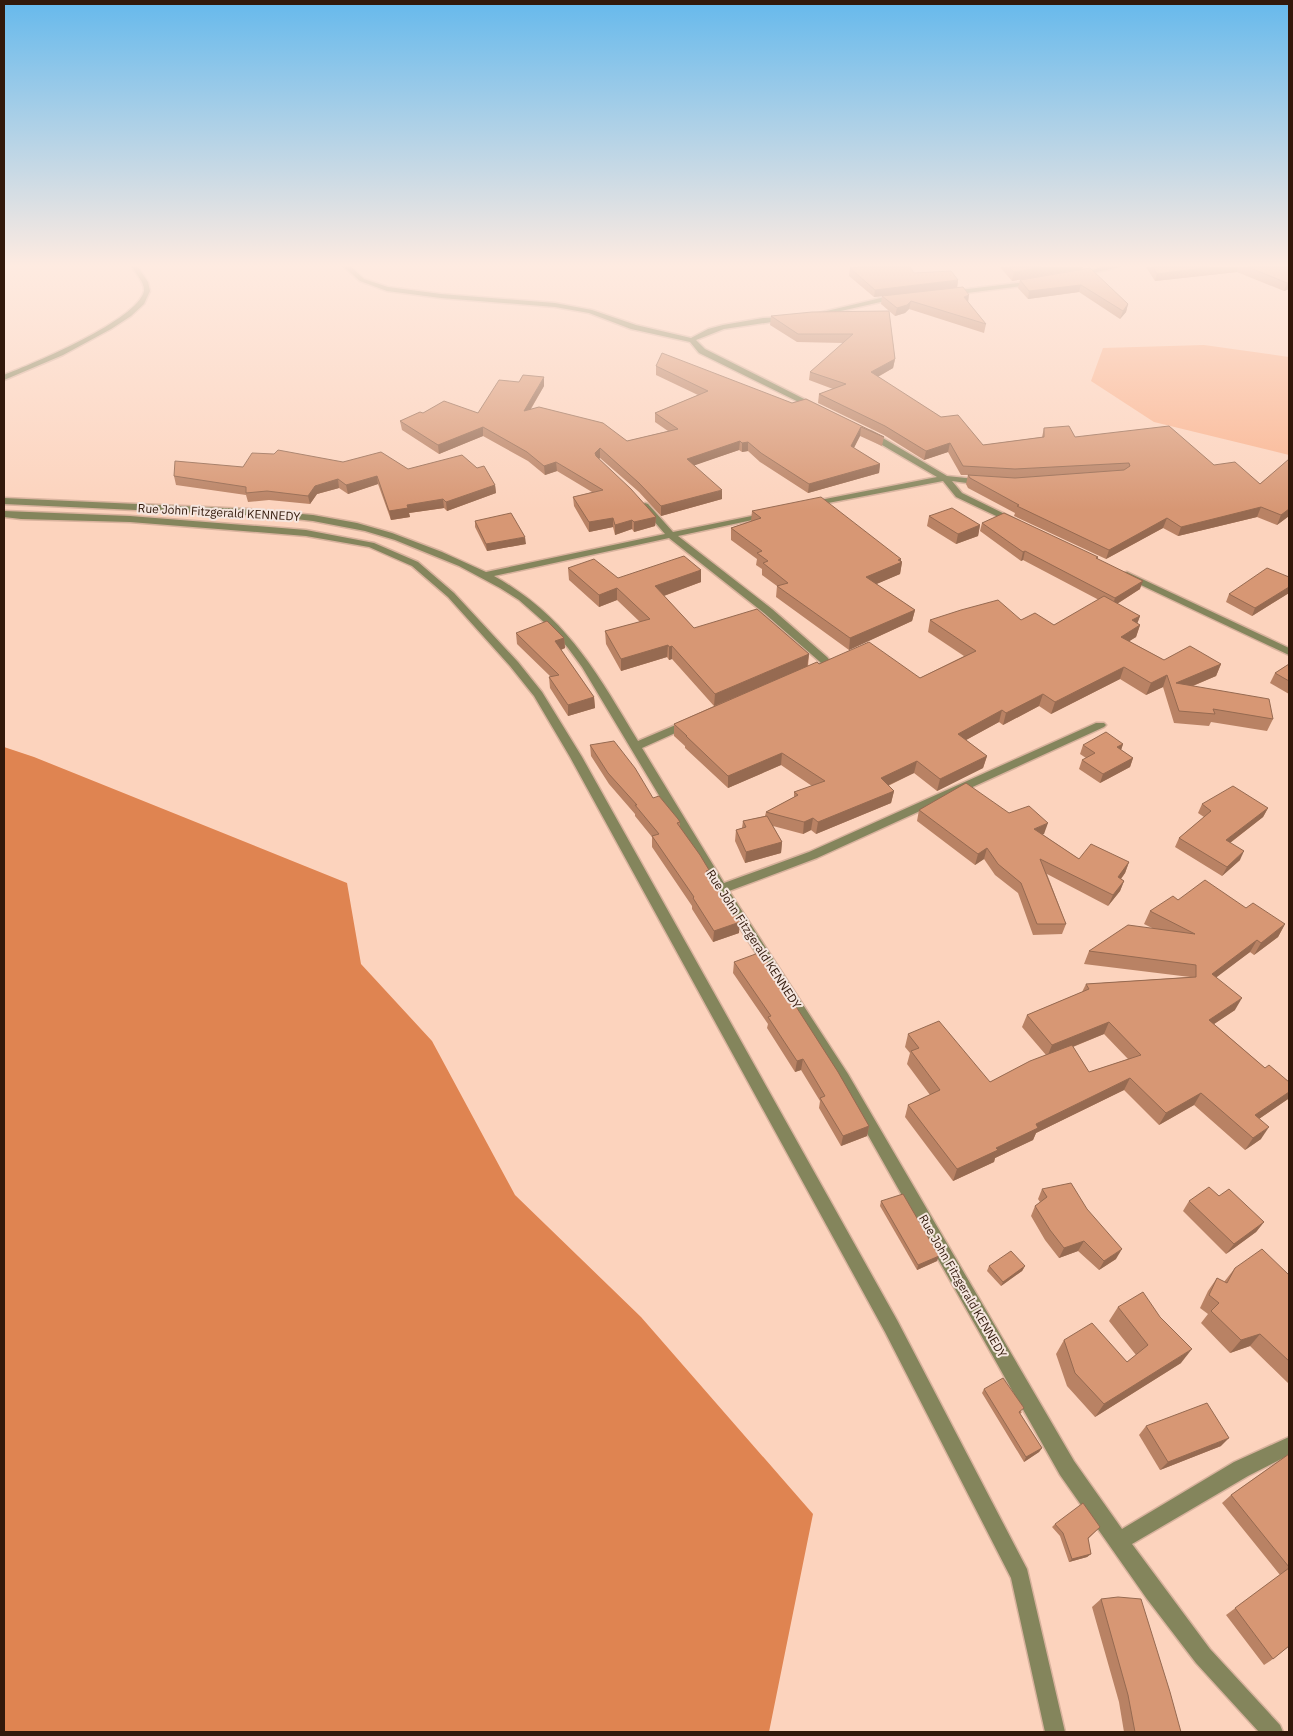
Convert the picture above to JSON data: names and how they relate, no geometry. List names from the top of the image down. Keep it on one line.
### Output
{"streets":{"street":["Rue John Fitzgerald KENNEDY"]}}
